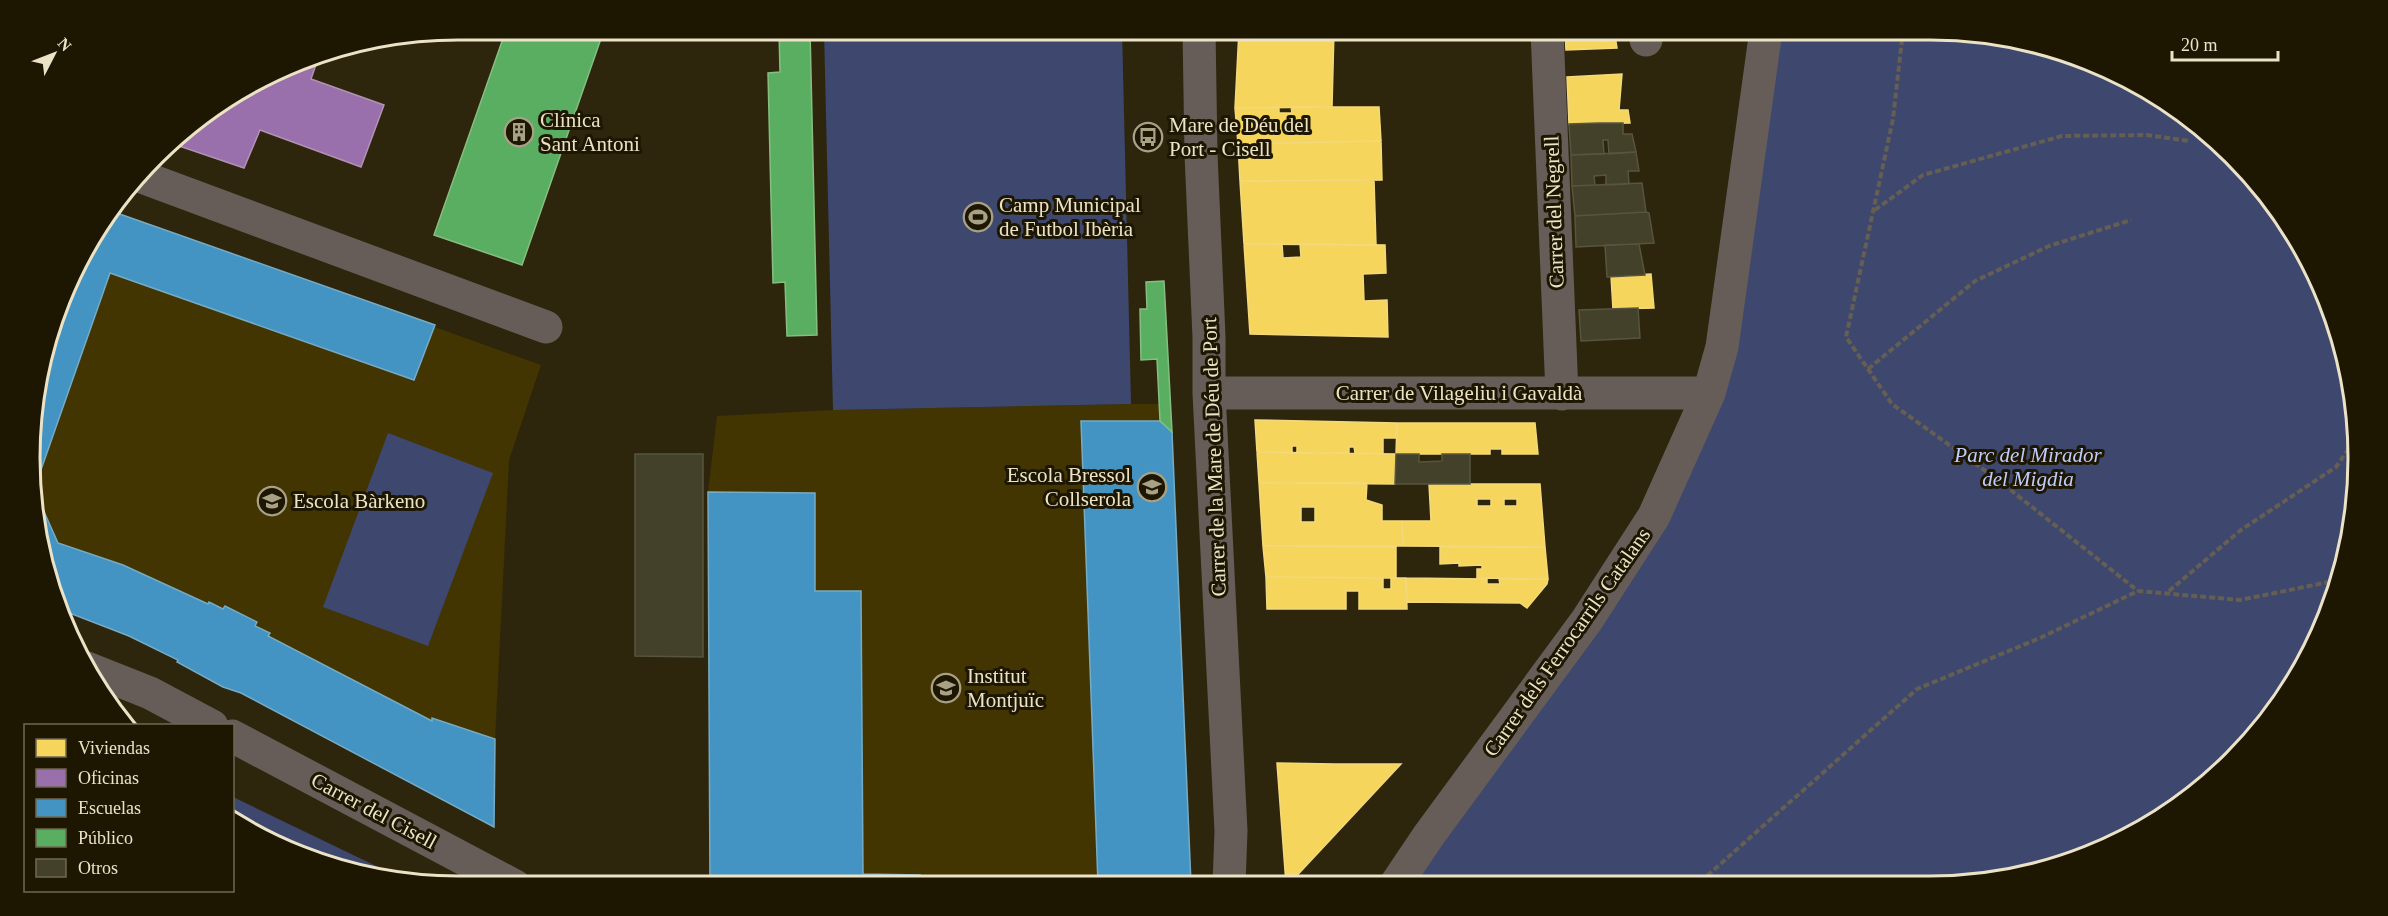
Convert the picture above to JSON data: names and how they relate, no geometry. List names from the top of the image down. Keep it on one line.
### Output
{"streets":{"street":["Carrer del Negrell","Carrer de Vilageliu i Gavaldà","Carrer de la Mare de Déu de Port","Carrer dels Ferrocarrils Catalans","Carrer del Cisell"]},"crossings":[["Carrer del Negrell","Carrer de Vilageliu i Gavaldà"],["Carrer de Vilageliu i Gavaldà","Carrer de la Mare de Déu de Port"],["Carrer de Vilageliu i Gavaldà","Carrer dels Ferrocarrils Catalans"]],"parks":["Parc del Mirador del Migdia"],"places":{"building":["Clínica Sant Antoni"],"bus stop":["Mare de Déu del Port - Cisell"],"sports":["Camp Municipal de Futbol Ibèria"],"school or university":["Escola Bressol Collserola","Escola Bàrkeno","Institut Montjuïc"]},"legend":["Viviendas","Oficinas","Escuelas","Público","Otros"],"scale_bar":"20 m","north":"top right"}
